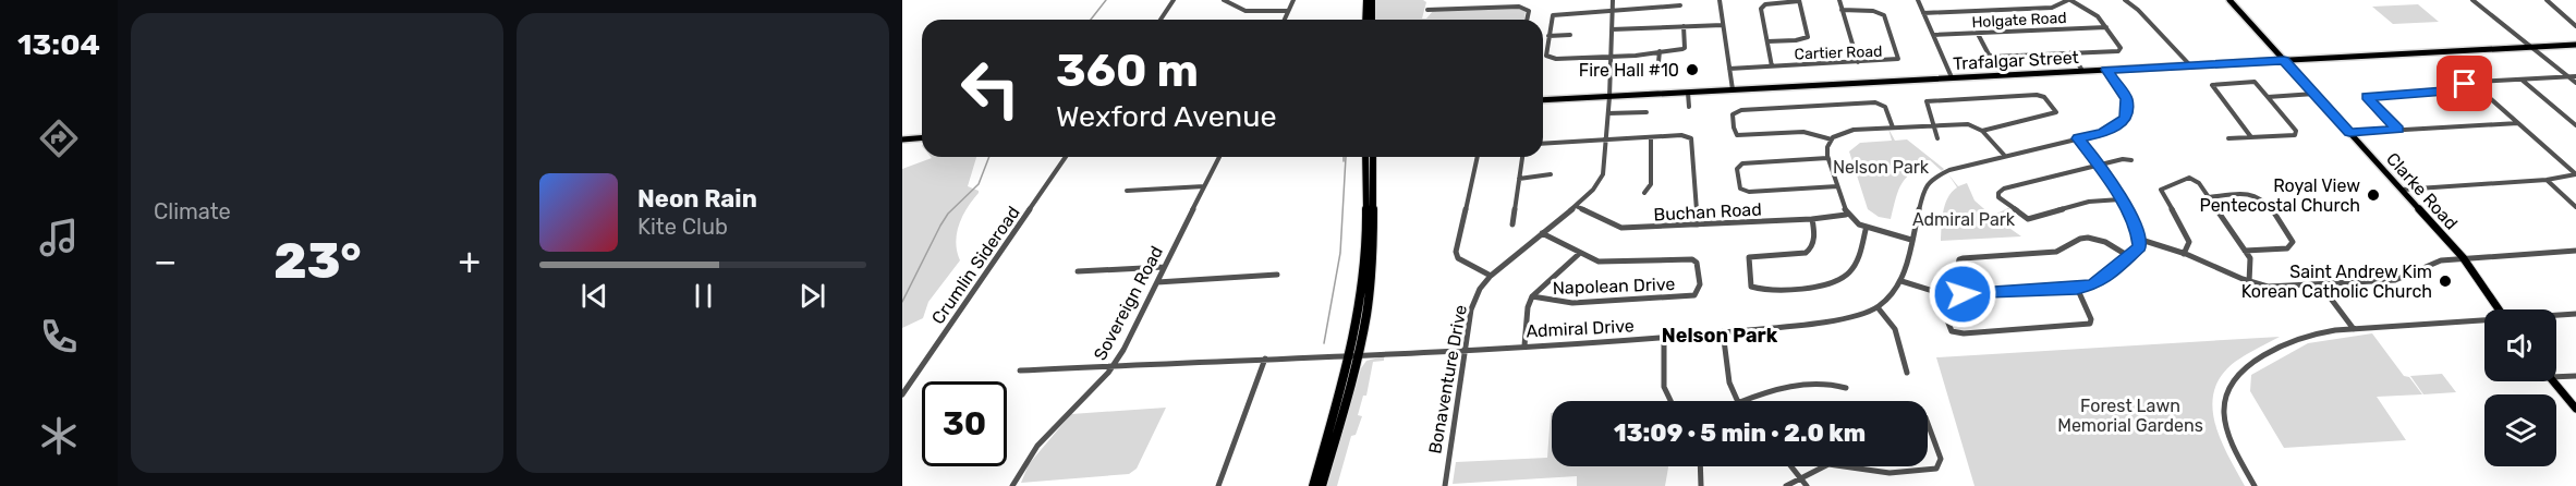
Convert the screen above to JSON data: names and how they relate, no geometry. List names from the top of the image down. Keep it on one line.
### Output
{"streets":{"main road":["Trafalgar Street","Clarke Road"],"street":["Holgate Road","Cartier Road","Buchan Road","Crumlin Sideroad","Napolean Drive","Sovereign Road","Admiral Drive","Bonaventure Drive"]},"crossings":[["Trafalgar Street","Clarke Road"],["Trafalgar Street","Admiral Drive"],["Trafalgar Street","Bonaventure Drive"],["Buchan Road","Bonaventure Drive"],["Napolean Drive","Bonaventure Drive"],["Sovereign Road","Admiral Drive"],["Admiral Drive","Bonaventure Drive"]],"districts":["Nelson Park"],"parks":["Nelson Park","Admiral Park","Forest Lawn Memorial Gardens"],"places":["Fire Hall #10","Royal View Pentecostal Church","Saint Andrew Kim Korean Catholic Church"],"page":{"tabs":"13:04","tile":"Climate","turn":["360 m","Wexford Avenue"],"song":["Neon Rain","Kite Club"],"heat":["−","23°","+"],"limit":"30","trip":"13:09 · 5 min · 2.0 km"}}
